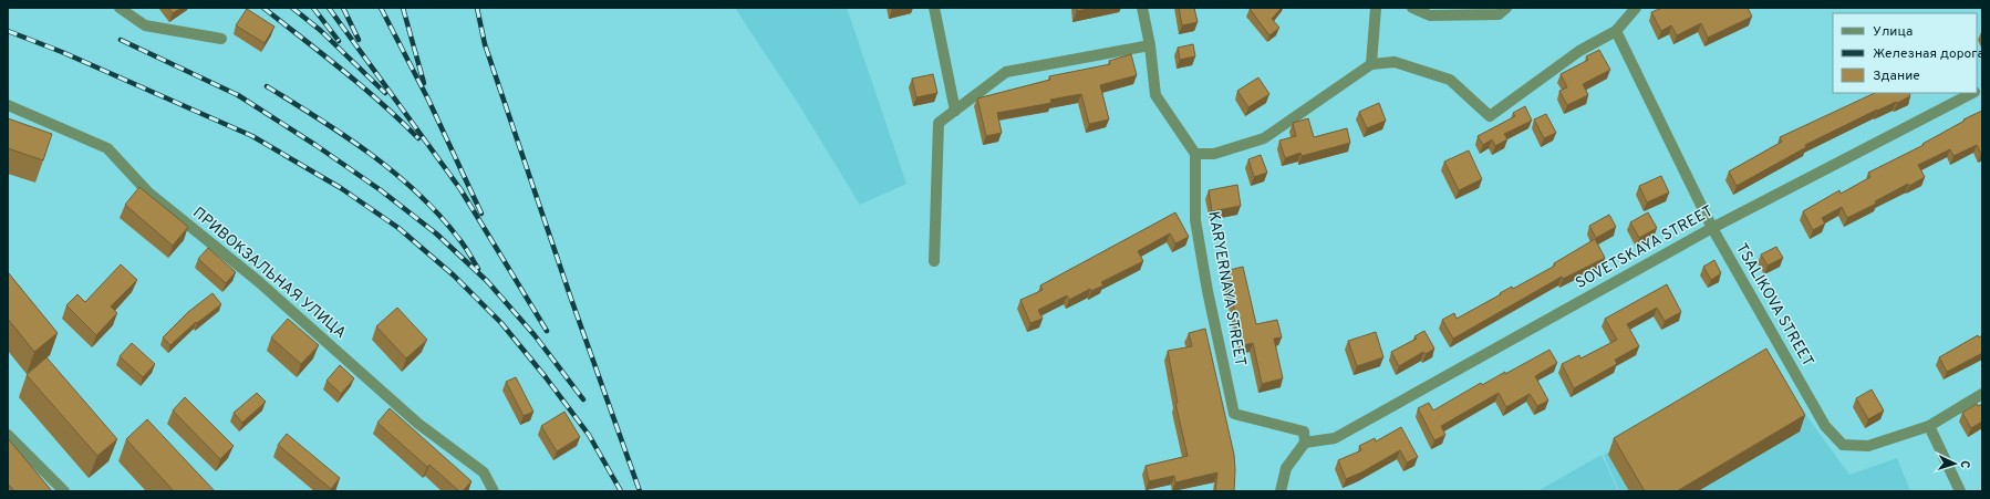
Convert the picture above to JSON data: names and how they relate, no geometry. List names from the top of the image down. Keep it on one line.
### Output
{"streets":{"street":["SOVETSKAYA STREET","ПРИВОКЗАЛЬНАЯ УЛИЦА","KARYERNAYA STREET","TSALIKOVA STREET"]},"crossings":[["SOVETSKAYA STREET","KARYERNAYA STREET"],["SOVETSKAYA STREET","TSALIKOVA STREET"]],"legend":["Улица","Железная дорога","Здание"],"north":"right"}
